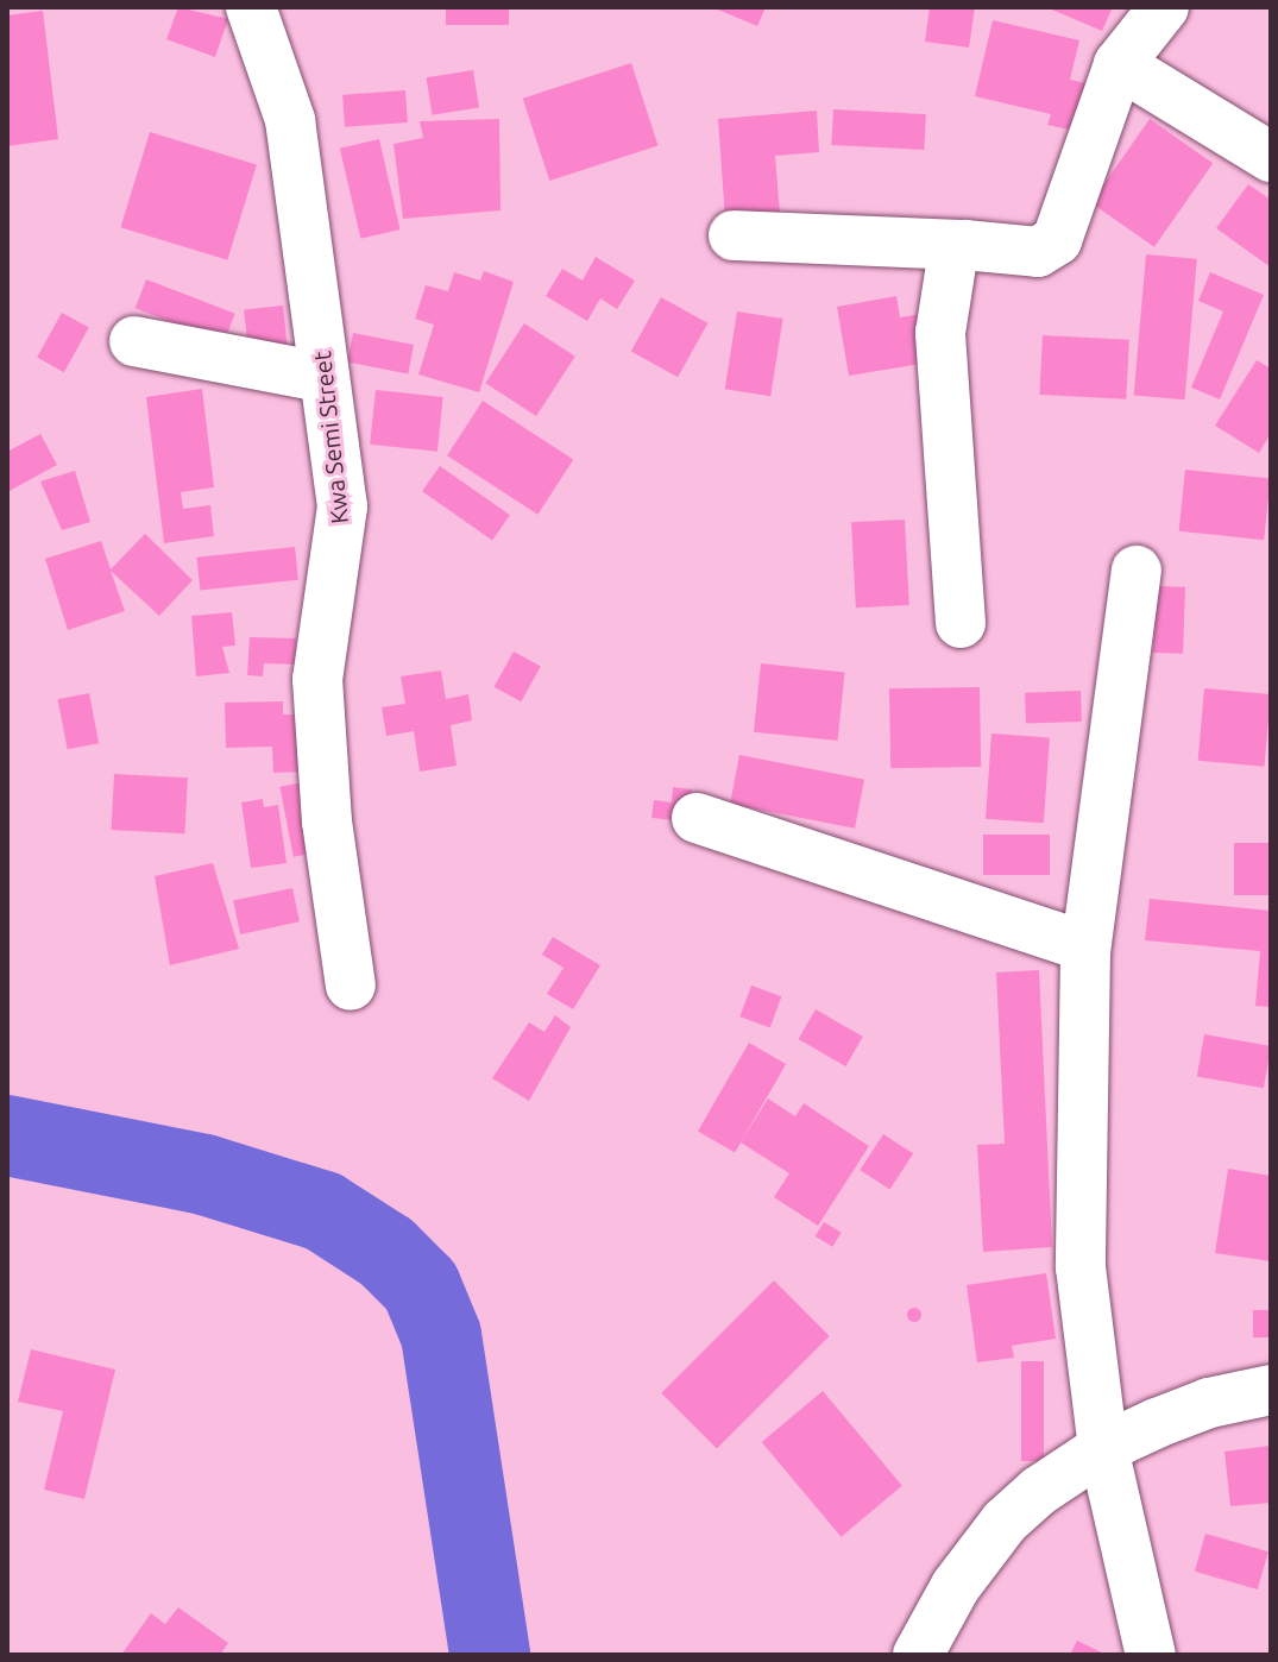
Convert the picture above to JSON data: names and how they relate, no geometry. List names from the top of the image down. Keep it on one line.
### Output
{"streets":{"street":["Kwa Semi Street"]}}
